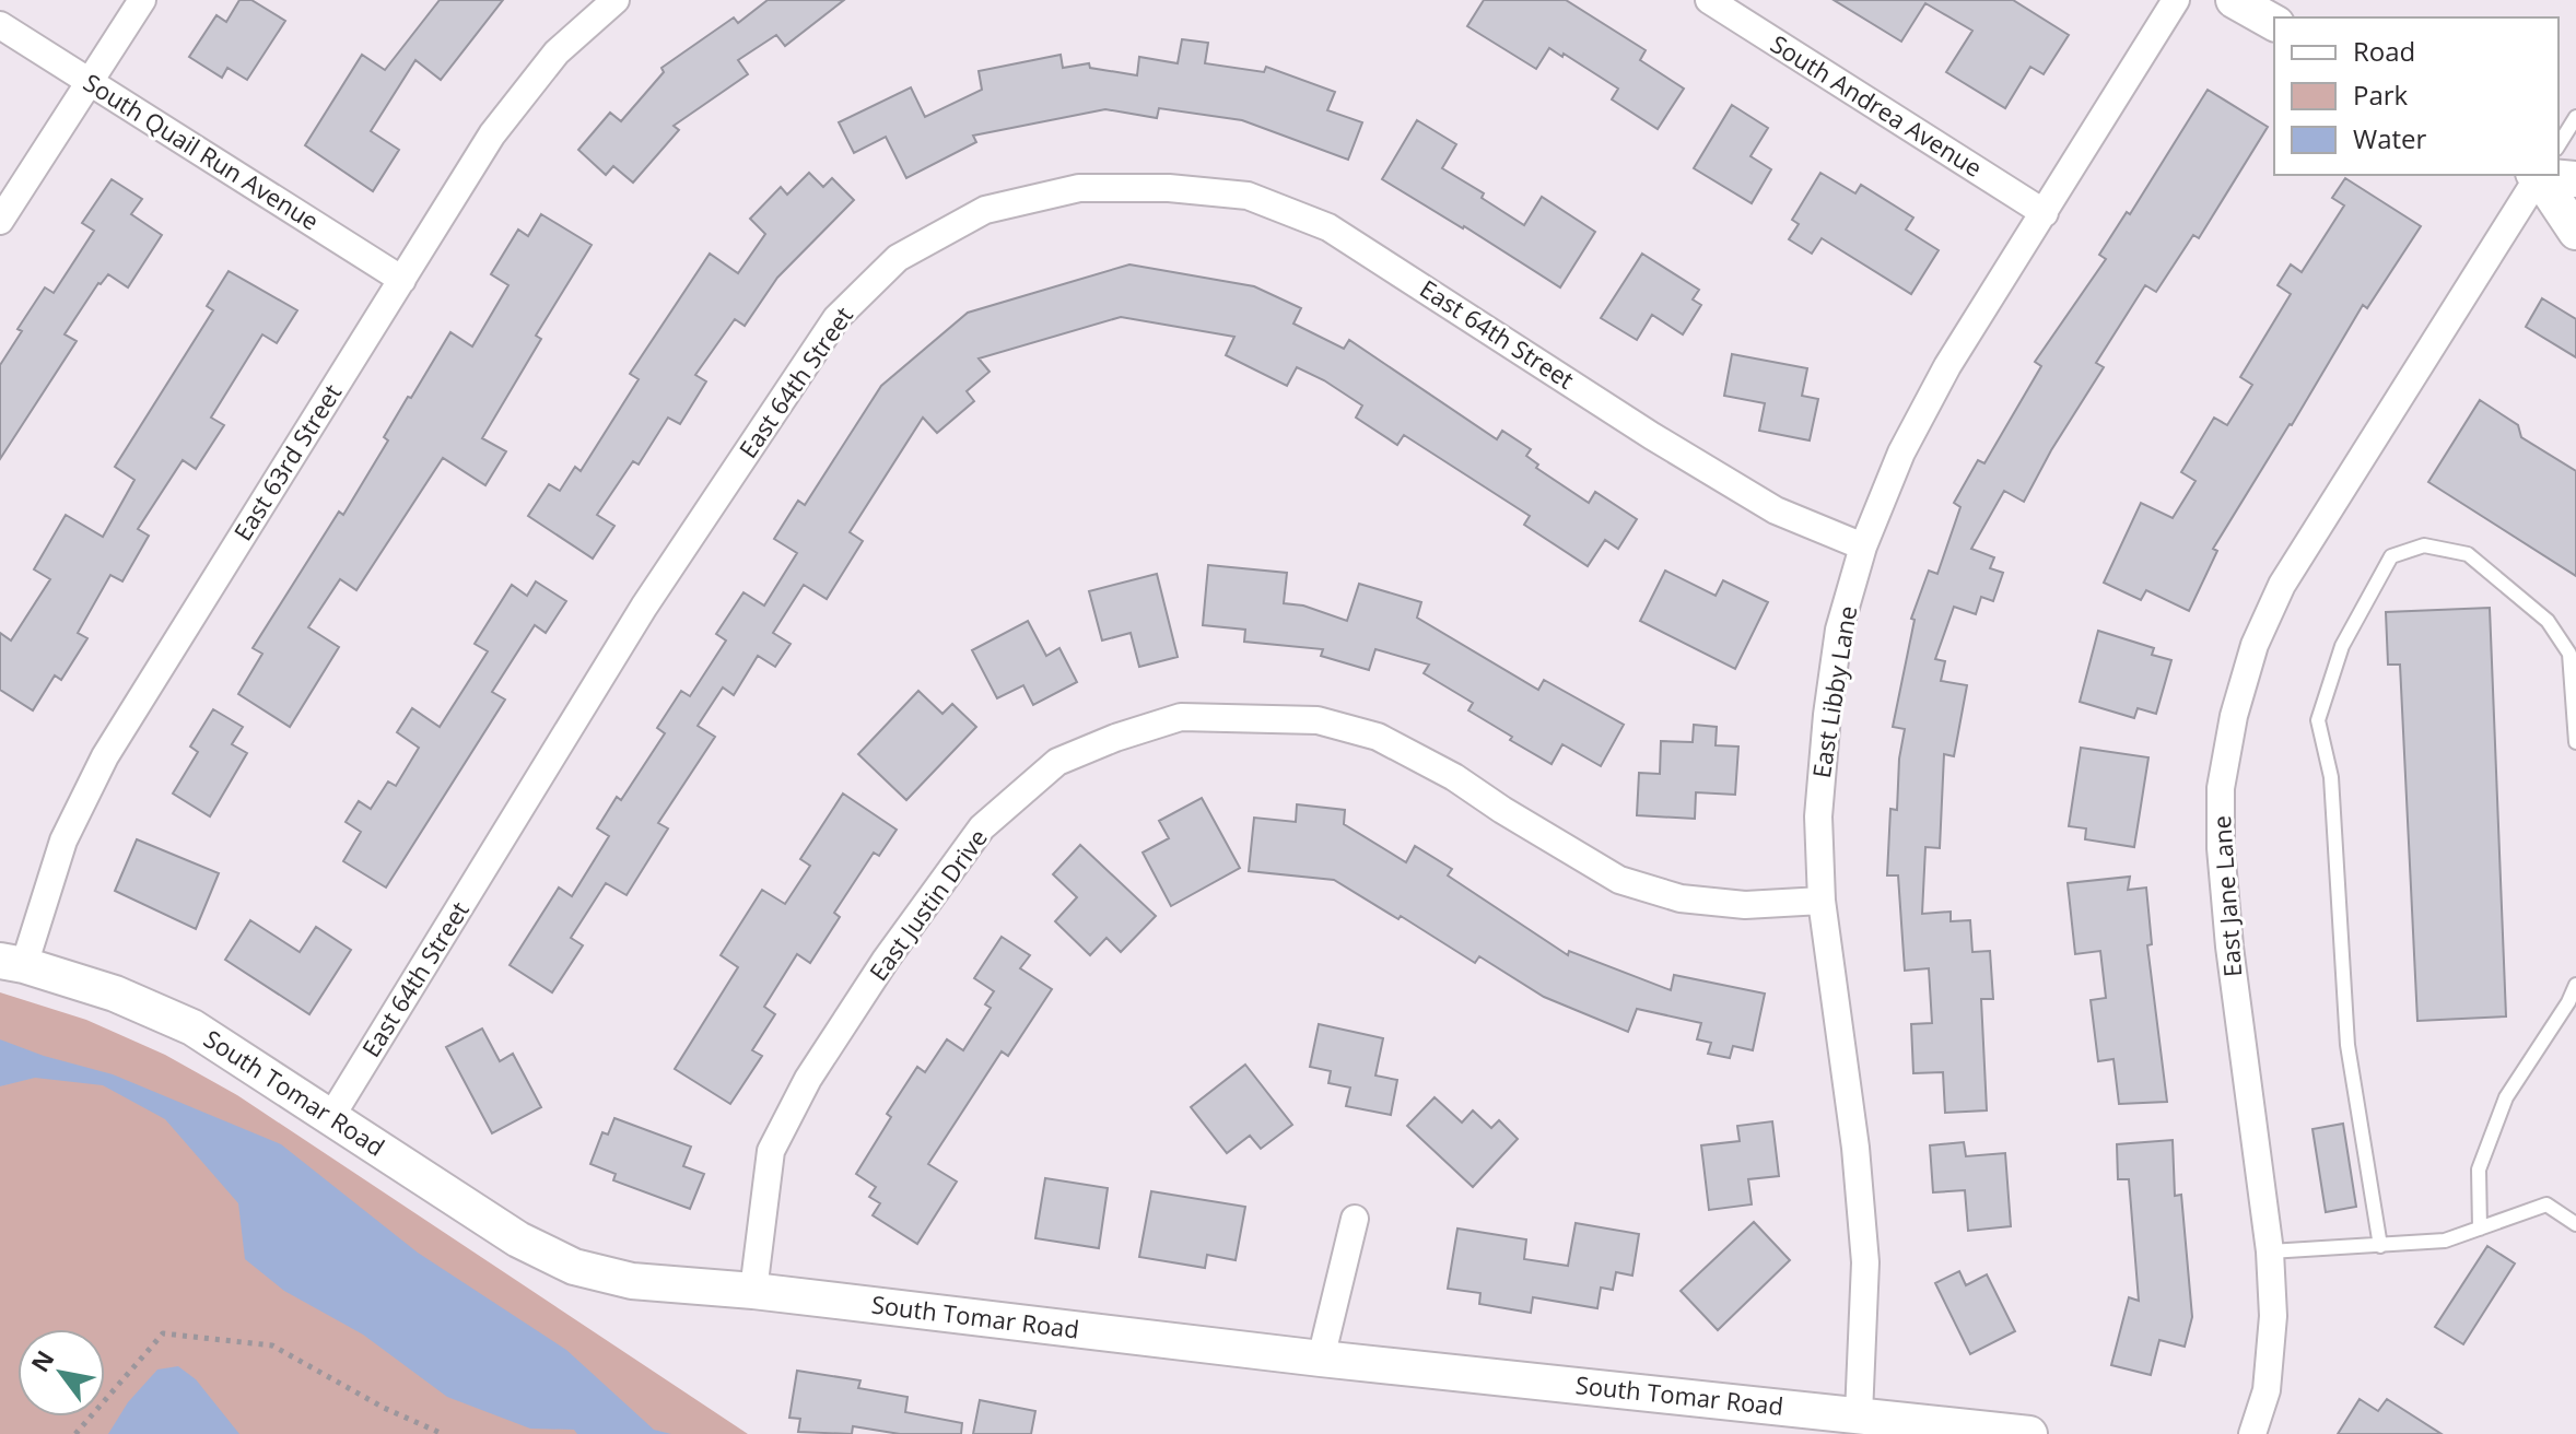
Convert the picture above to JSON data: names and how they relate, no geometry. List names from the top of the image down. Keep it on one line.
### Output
{"streets":{"street":["South Andrea Avenue","South Quail Run Avenue","East 64th Street","East 63rd Street","East Libby Lane","East Jane Lane","East Justin Drive","South Tomar Road"]},"crossings":[["South Andrea Avenue","East Libby Lane"],["South Quail Run Avenue","East 63rd Street"],["East 64th Street","East Libby Lane"],["East 64th Street","South Tomar Road"],["East 63rd Street","South Tomar Road"],["East Libby Lane","East Justin Drive"],["East Libby Lane","South Tomar Road"],["East Justin Drive","South Tomar Road"]],"legend":["Road","Park","Water"],"north":"top left"}
